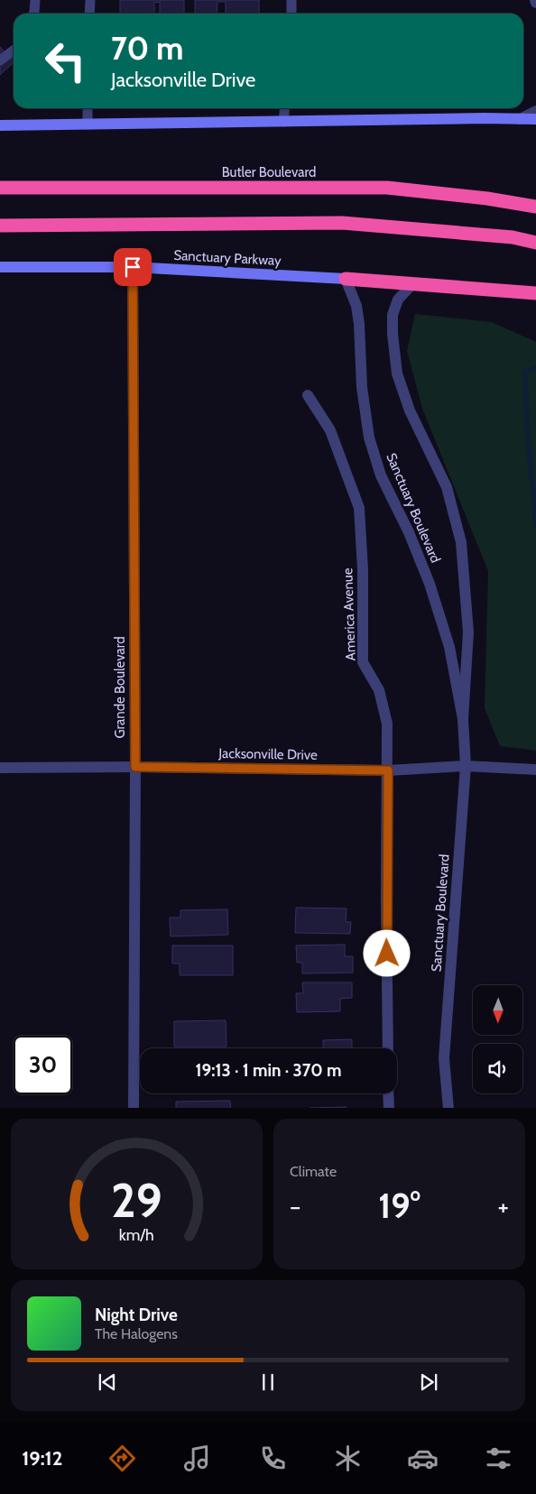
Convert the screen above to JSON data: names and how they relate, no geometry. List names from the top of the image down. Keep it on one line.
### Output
{"streets":{"highway":["Butler Boulevard"],"street":["Sanctuary Parkway","Sanctuary Boulevard","America Avenue","Grande Boulevard","Jacksonville Drive"]},"crossings":[["Sanctuary Parkway","Sanctuary Boulevard"],["Sanctuary Parkway","Grande Boulevard"],["Sanctuary Boulevard","Jacksonville Drive"],["America Avenue","Jacksonville Drive"],["Grande Boulevard","Jacksonville Drive"]],"north":"bottom","page":{"turn":["70 m","Jacksonville Drive"],"limit":"30","trip":"19:13 · 1 min · 370 m","tile":"Climate","heat":["−","19°","+"],"song":["Night Drive","The Halogens"],"tabs":"19:12","gauge":["29","km/h"]}}
